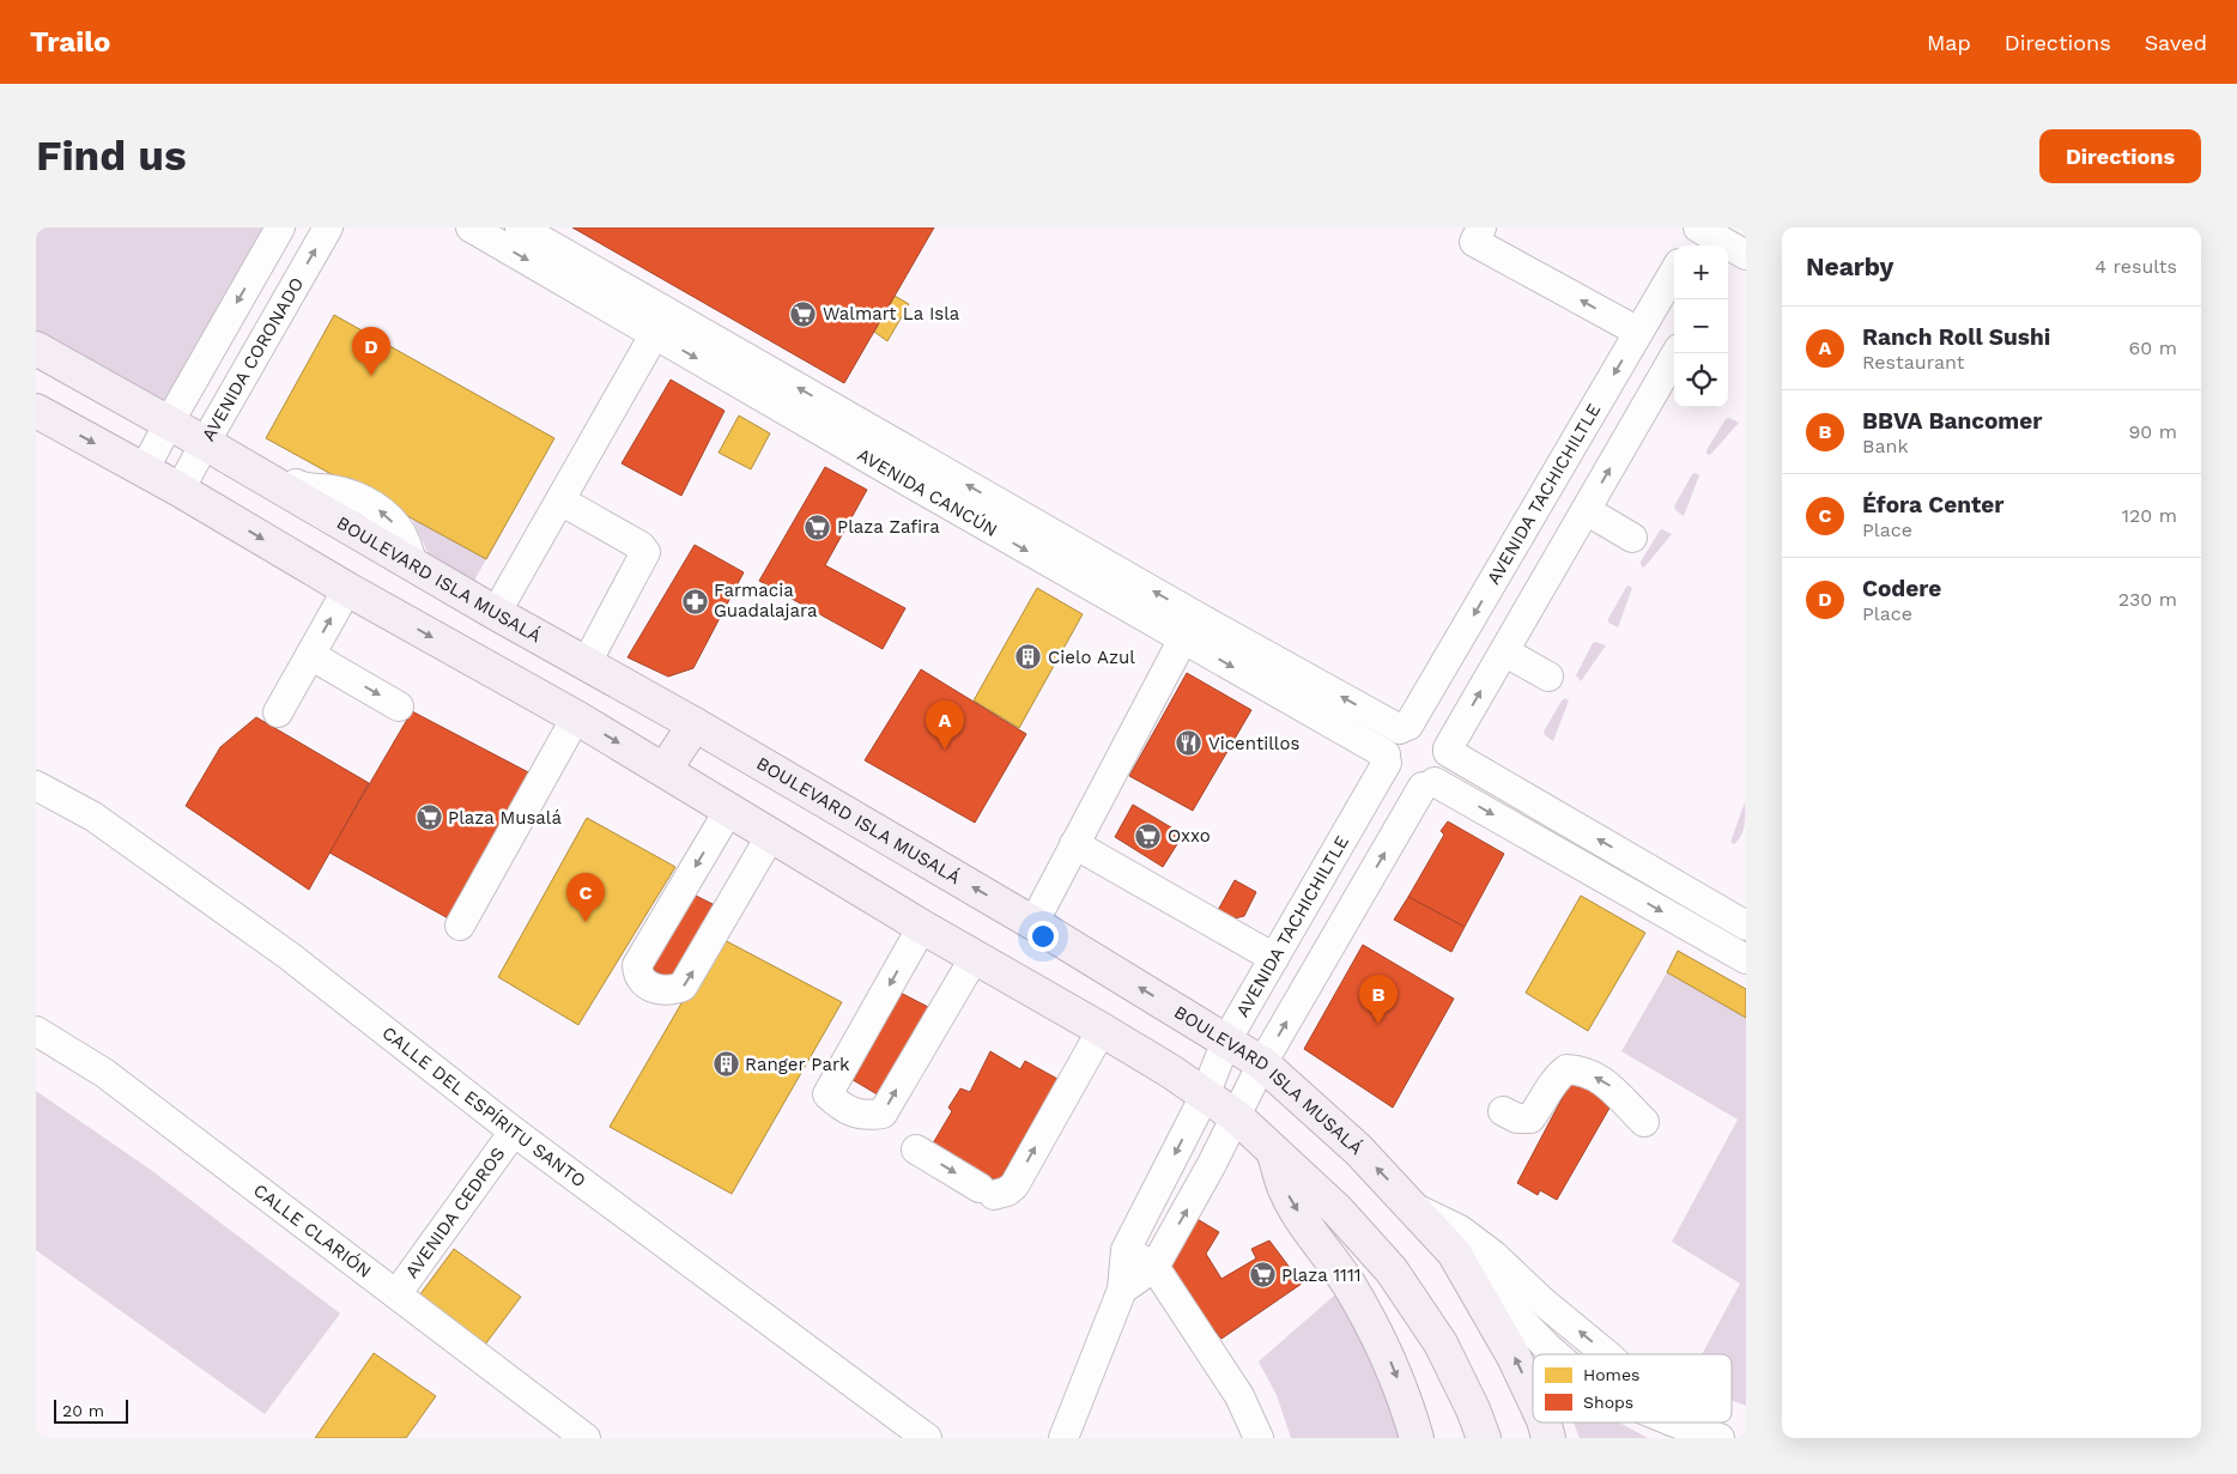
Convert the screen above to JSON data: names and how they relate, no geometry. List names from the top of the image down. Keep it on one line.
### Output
{"streets":{"main road":["BOULEVARD ISLA MUSALÁ"],"street":["AVENIDA CORONADO","AVENIDA CANCÚN","AVENIDA TACHICHILTLE","CALLE DEL ESPÍRITU SANTO","AVENIDA CEDROS","CALLE CLARIÓN"]},"crossings":[["AVENIDA CORONADO","BOULEVARD ISLA MUSALÁ"],["AVENIDA CANCÚN","AVENIDA TACHICHILTLE"],["AVENIDA TACHICHILTLE","BOULEVARD ISLA MUSALÁ"],["CALLE DEL ESPÍRITU SANTO","AVENIDA CEDROS"],["AVENIDA CEDROS","CALLE CLARIÓN"]],"places":{"supermarket":["Walmart La Isla","Plaza Zafira","Plaza Musalá","Oxxo","Plaza 1111"],"pharmacy":["Farmacia Guadalajara"],"building":["Cielo Azul","Ranger Park"],"restaurant":["Vicentillos"]},"legend":["Homes","Shops"],"scale_bar":"20 m","page":{"header":"Trailo","nav":["Map","Directions","Saved"],"buttons":"Directions","title":"Find us","heading":["Nearby","4 results"],"map_buttons":["+","−"],"list":[{"mark":"A","name":"Ranch Roll Sushi","note":"Restaurant","value":"60 m"},{"mark":"B","name":"BBVA Bancomer","note":"Bank","value":"90 m"},{"mark":"C","name":"Éfora Center","note":"Place","value":"120 m"},{"mark":"D","name":"Codere","note":"Place","value":"230 m"}],"pins":["D","A","C","B"],"scale":"20 m"}}
